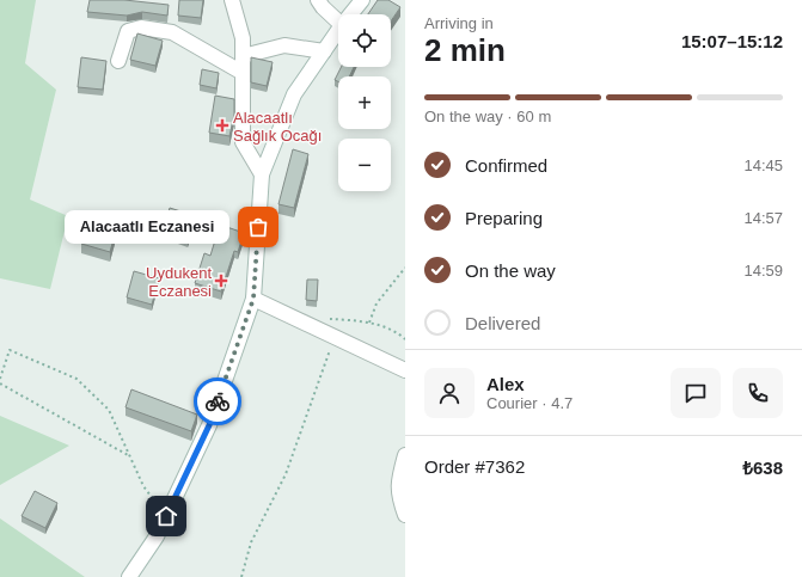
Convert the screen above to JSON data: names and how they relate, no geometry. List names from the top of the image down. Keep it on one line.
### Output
{"places":{"health":["Alacaatlı Sağlık Ocağı","Uydukent Eczanesi"],"other":["Alacaatlı Eczanesi"]},"page":{"heading":["2 min","Arriving in","15:07–15:12"],"panel":["Alex","Courier · 4.7","Order #7362","₺638"],"map_buttons":["+","−"],"bar":"On the way · 60 m","list":[["Confirmed","14:45"],["Preparing","14:57"],["On the way","14:59"],"Delivered"],"bubble":"Alacaatlı Eczanesi"}}
